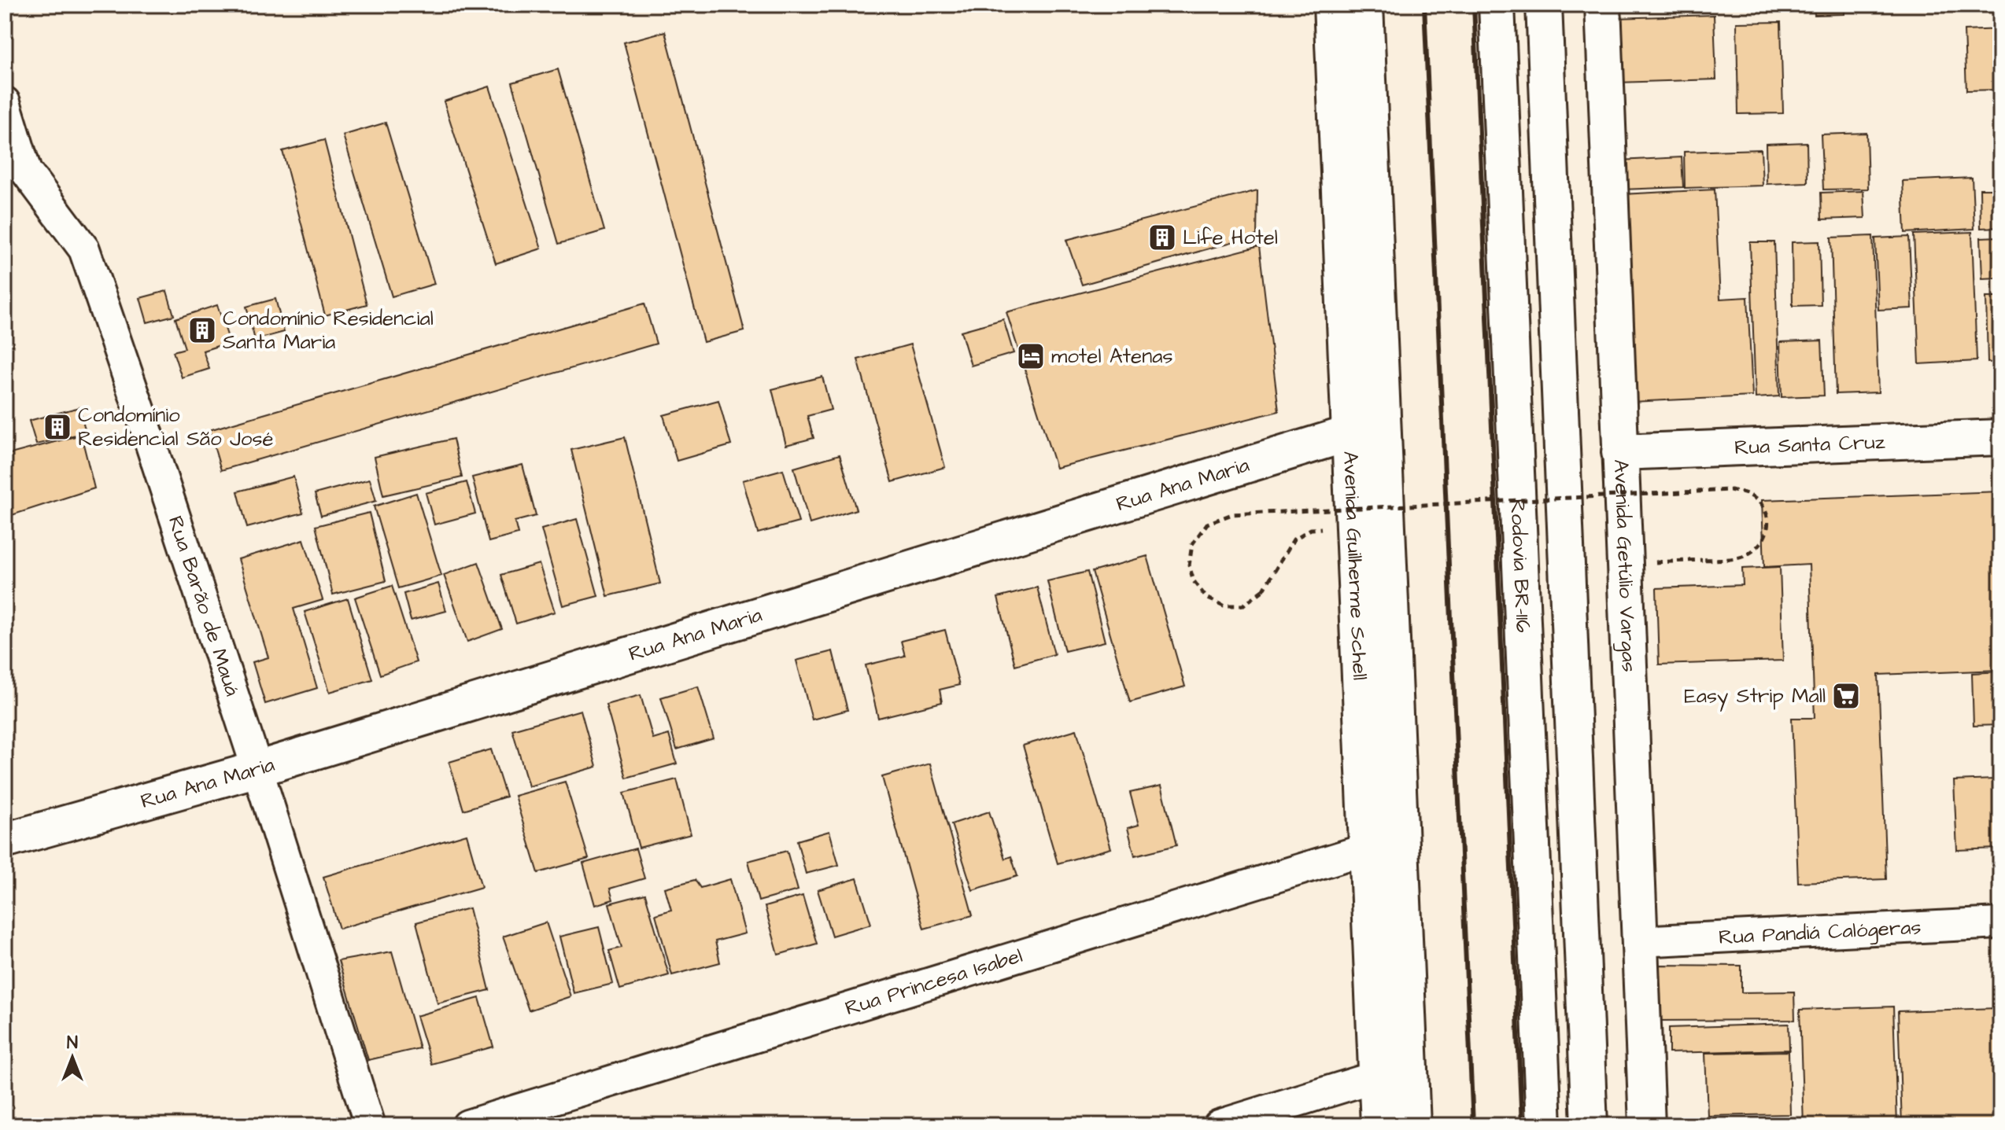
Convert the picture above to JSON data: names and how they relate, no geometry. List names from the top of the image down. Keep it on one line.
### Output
{"streets":{"main road":["Rua Santa Cruz","Rua Ana Maria","Avenida Guilherme Schell","Rodovia BR-116","Avenida Getúlio Vargas"],"street":["Rua Barão de Mauá","Rua Pandiá Calógeras","Rua Princesa Isabel"]},"crossings":[["Rua Santa Cruz","Avenida Getúlio Vargas"],["Rua Ana Maria","Avenida Guilherme Schell"],["Rua Ana Maria","Rua Barão de Mauá"],["Avenida Guilherme Schell","Rua Princesa Isabel"],["Avenida Getúlio Vargas","Rua Pandiá Calógeras"]],"places":{"building":["Life Hotel","Condomínio Residencial Santa Maria","Condomínio Residencial São José"],"hotel":["motel Atenas"],"supermarket":["Easy Strip Mall"]},"north":"top"}
